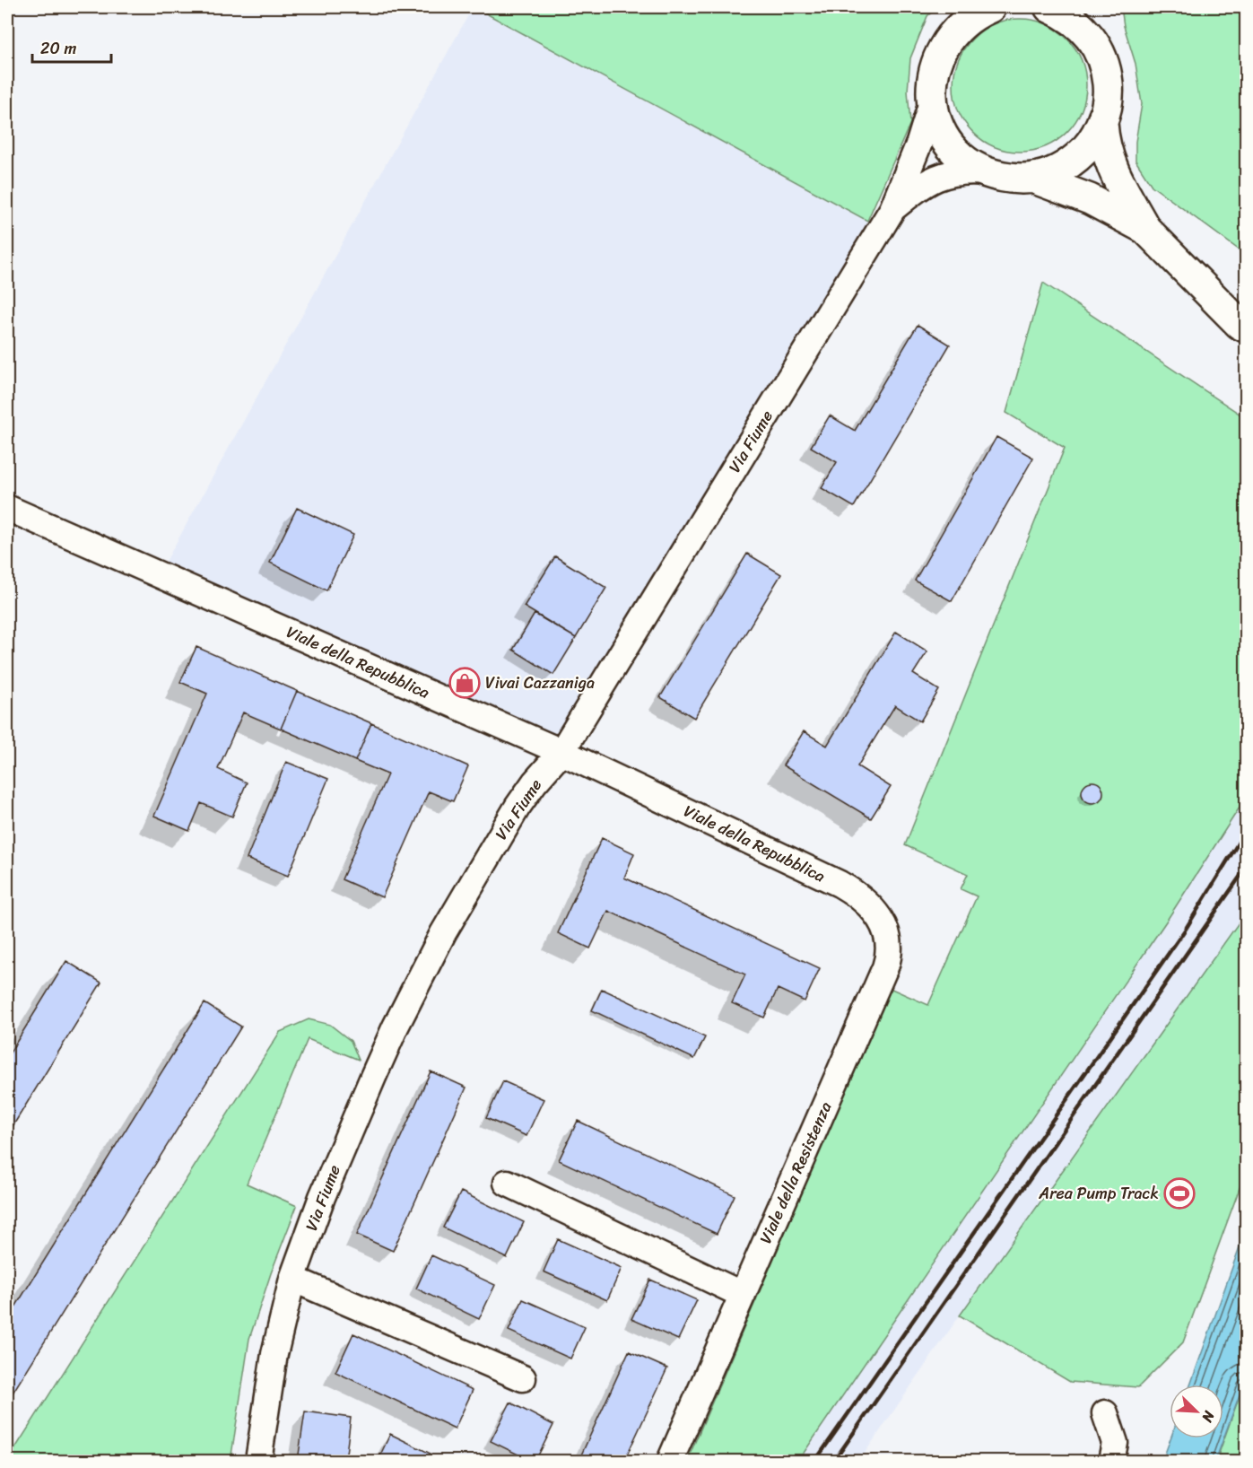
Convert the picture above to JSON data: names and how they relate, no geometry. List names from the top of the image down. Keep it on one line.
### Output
{"streets":{"street":["Via Fiume","Viale della Repubblica","Viale della Resistenza"]},"crossings":[["Via Fiume","Viale della Repubblica"],["Viale della Repubblica","Viale della Resistenza"]],"places":{"shop":["Vivai Cazzaniga"],"sports":["Area Pump Track"]},"scale_bar":"20 m","north":"bottom right"}
